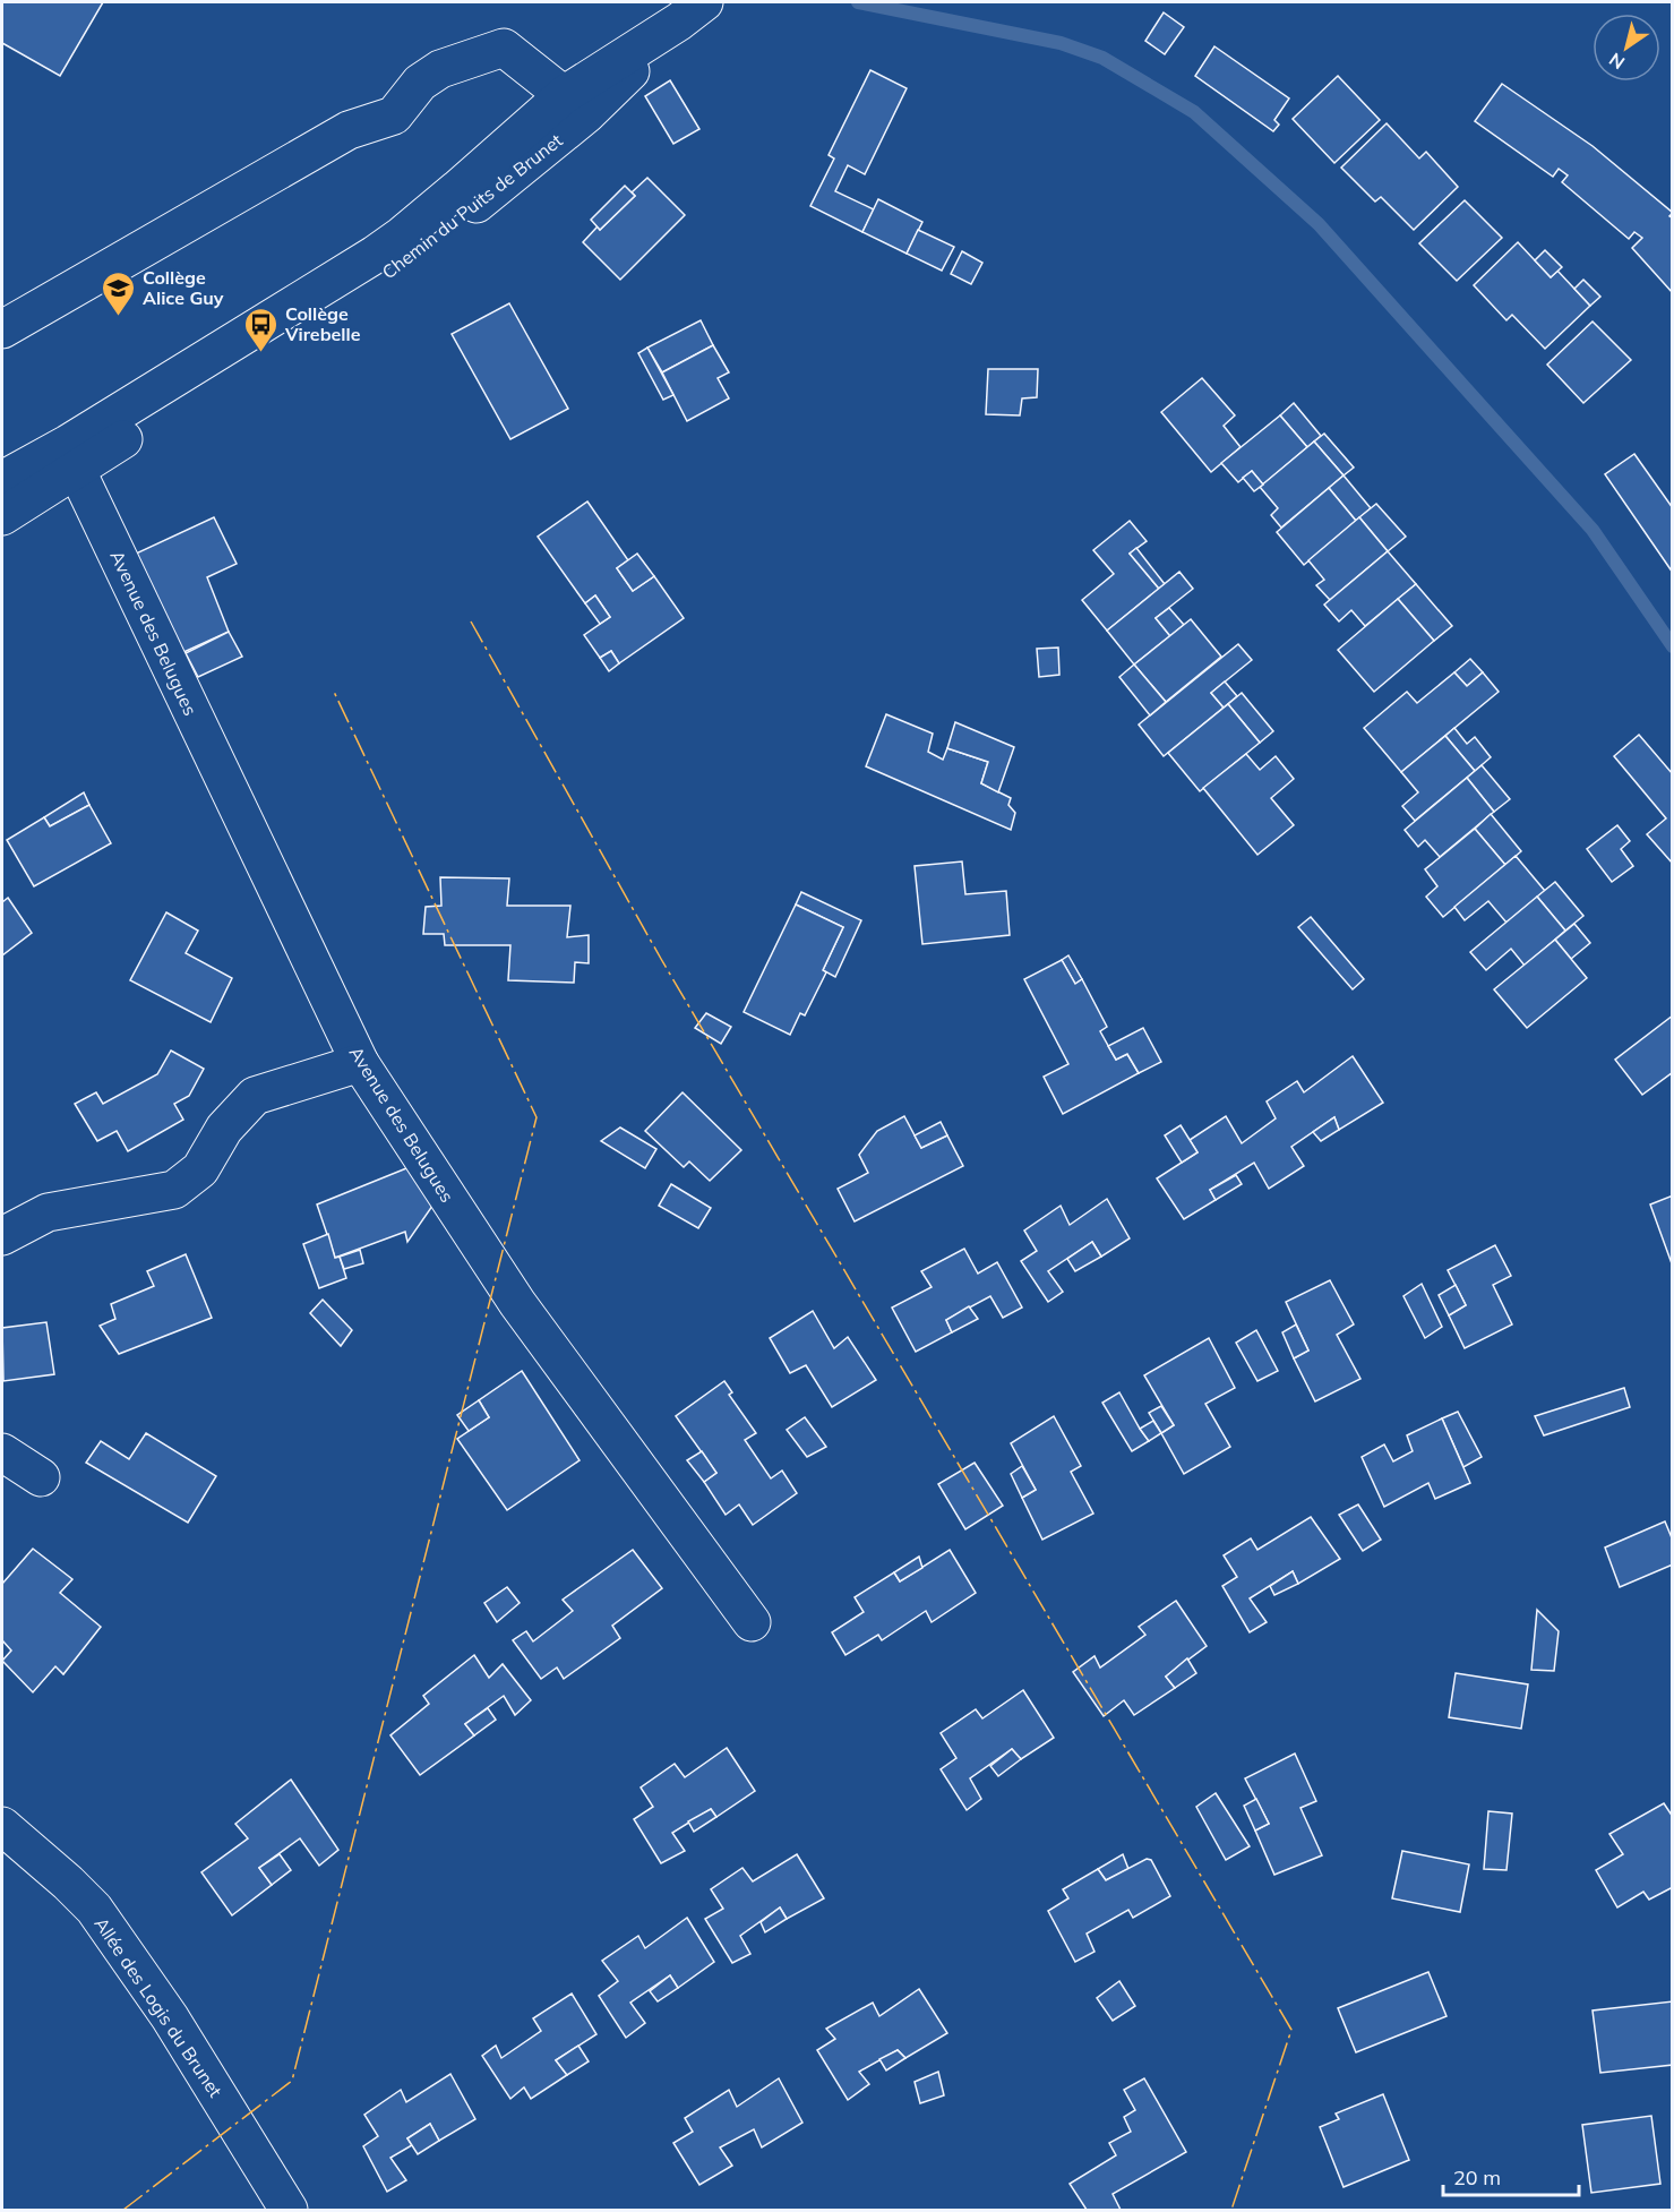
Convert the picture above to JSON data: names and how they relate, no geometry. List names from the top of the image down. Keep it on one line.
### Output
{"streets":{"street":["Chemin du Puits de Brunet","Avenue des Belugues","Allée des Logis du Brunet"]},"crossings":[["Chemin du Puits de Brunet","Avenue des Belugues"]],"places":{"school or university":["Collège Alice Guy"],"bus stop":["Collège Virebelle"]},"scale_bar":"20 m","north":"bottom left"}
